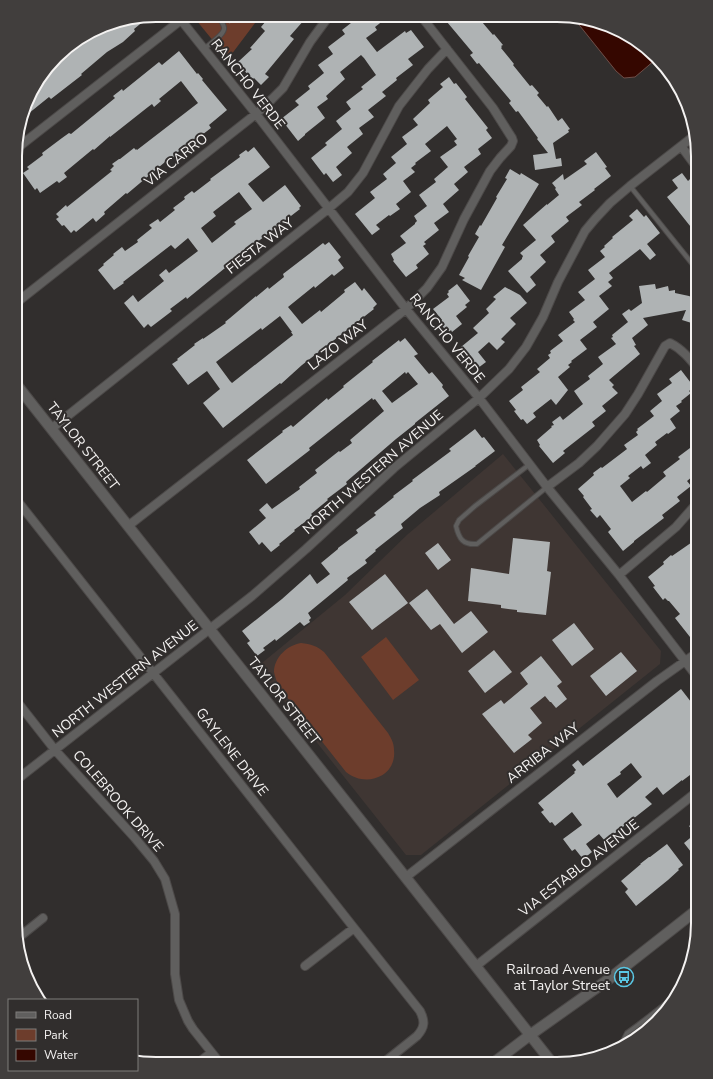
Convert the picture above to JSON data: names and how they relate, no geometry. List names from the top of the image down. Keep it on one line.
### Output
{"streets":{"street":["RANCHO VERDE","VIA CARRO","FIESTA WAY","LAZO WAY","TAYLOR STREET","NORTH WESTERN AVENUE","GAYLENE DRIVE","ARRIBA WAY","COLEBROOK DRIVE","VIA ESTABLO AVENUE"]},"crossings":[["RANCHO VERDE","VIA CARRO"],["RANCHO VERDE","FIESTA WAY"],["RANCHO VERDE","LAZO WAY"],["RANCHO VERDE","NORTH WESTERN AVENUE"],["RANCHO VERDE","ARRIBA WAY"],["FIESTA WAY","LAZO WAY"],["FIESTA WAY","TAYLOR STREET"],["LAZO WAY","TAYLOR STREET"],["TAYLOR STREET","NORTH WESTERN AVENUE"],["TAYLOR STREET","ARRIBA WAY"],["TAYLOR STREET","VIA ESTABLO AVENUE"],["NORTH WESTERN AVENUE","GAYLENE DRIVE"],["NORTH WESTERN AVENUE","COLEBROOK DRIVE"]],"places":{"bus stop":["Railroad Avenue at Taylor Street"]},"legend":["Road","Park","Water"]}
